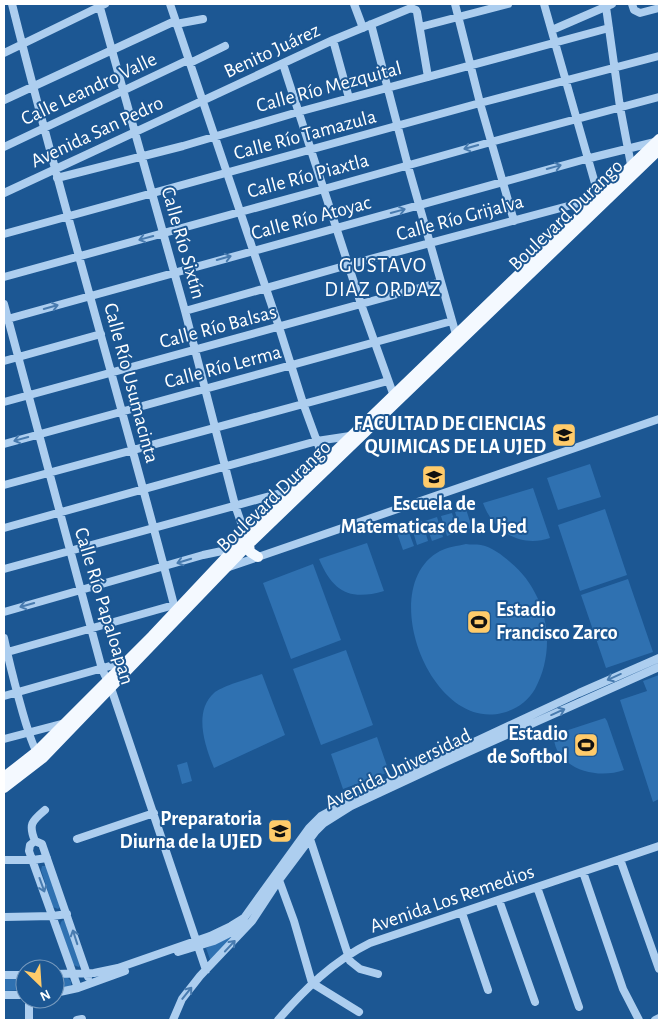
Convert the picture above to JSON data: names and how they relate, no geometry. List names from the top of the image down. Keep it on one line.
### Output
{"streets":{"main road":["Boulevard Durango"],"street":["Benito Juárez","Calle Río Mezquital","Calle Leandro Valle","Avenida San Pedro","Calle Río Tamazula","Calle Río Piaxtla","Calle Río Atoyac","Calle Río Grijalva","Calle Río Sixtín","Calle Río Balsas","Calle Río Lerma","Calle Río Usumacinta","Calle Río Papaloapan","Avenida Universidad","Avenida Los Remedios"]},"crossings":[["Benito Juárez","Avenida San Pedro"],["Calle Río Mezquital","Calle Río Sixtín"],["Calle Río Mezquital","Calle Río Usumacinta"],["Calle Leandro Valle","Calle Río Sixtín"],["Calle Leandro Valle","Calle Río Usumacinta"],["Avenida San Pedro","Calle Río Sixtín"],["Avenida San Pedro","Calle Río Usumacinta"],["Calle Río Tamazula","Calle Río Sixtín"],["Calle Río Tamazula","Calle Río Usumacinta"],["Calle Río Piaxtla","Calle Río Sixtín"],["Calle Río Piaxtla","Calle Río Usumacinta"],["Boulevard Durango","Calle Río Atoyac"],["Boulevard Durango","Calle Río Grijalva"],["Boulevard Durango","Calle Río Sixtín"],["Boulevard Durango","Calle Río Usumacinta"],["Boulevard Durango","Calle Río Papaloapan"],["Calle Río Atoyac","Calle Río Sixtín"],["Calle Río Atoyac","Calle Río Usumacinta"],["Calle Río Atoyac","Calle Río Papaloapan"],["Calle Río Grijalva","Calle Río Sixtín"],["Calle Río Sixtín","Calle Río Balsas"],["Calle Río Sixtín","Calle Río Lerma"],["Calle Río Balsas","Calle Río Usumacinta"],["Calle Río Balsas","Calle Río Papaloapan"],["Calle Río Lerma","Calle Río Usumacinta"],["Calle Río Lerma","Calle Río Papaloapan"],["Calle Río Papaloapan","Avenida Universidad"]],"one_way":["Calle Río Atoyac"],"districts":["GUSTAVO DIAZ ORDAZ"],"places":{"school or university":["FACULTAD DE CIENCIAS QUIMICAS DE LA UJED","Escuela de Matematicas de la Ujed","Preparatoria Diurna de la UJED"],"sports":["Estadio Francisco Zarco","Estadio de Softbol"]},"north":"bottom right"}
